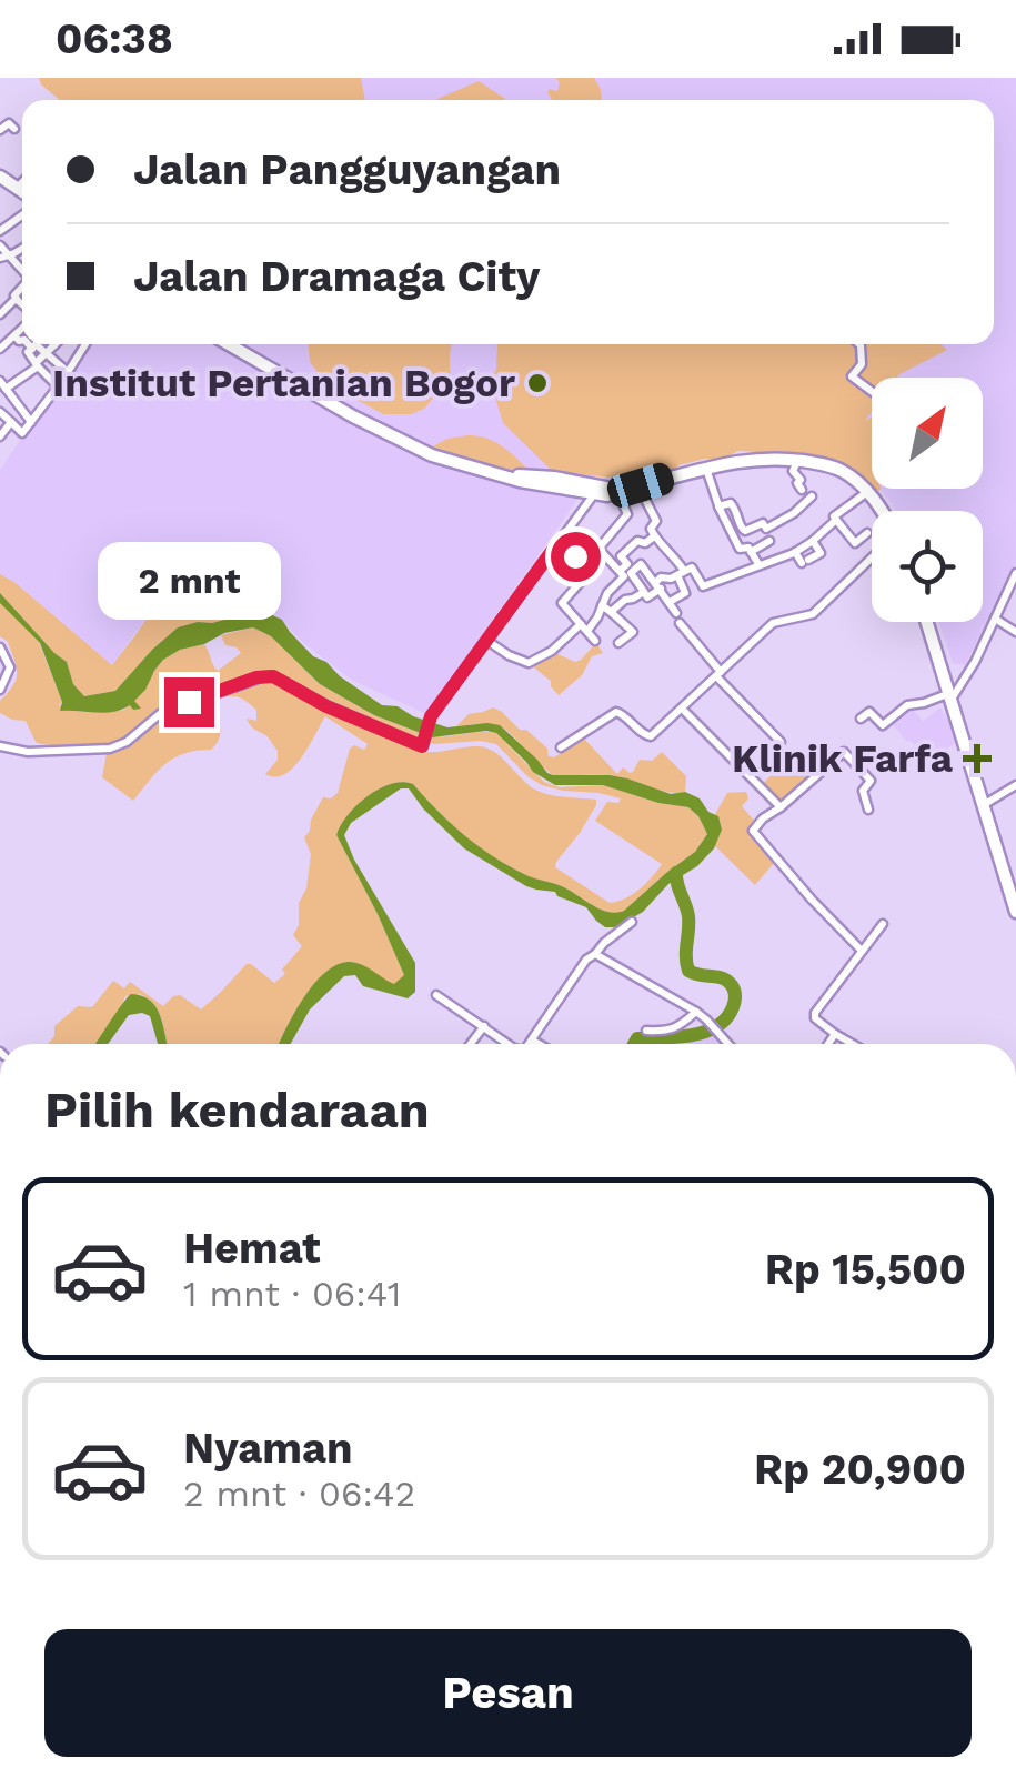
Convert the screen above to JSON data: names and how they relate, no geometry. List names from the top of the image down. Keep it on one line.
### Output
{"places":{"other":["Institut Pertanian Bogor"],"health":["Klinik Farfa"]},"north":"top right","page":{"status":"06:38","banner":["Jalan Pangguyangan","Jalan Dramaga City"],"bubble":"2 mnt","heading":"Pilih kendaraan","list":[{"name":"Hemat","note":"1 mnt · 06:41","value":"Rp 15,500"},{"name":"Nyaman","note":"2 mnt · 06:42","value":"Rp 20,900"}],"buttons":"Pesan"}}
